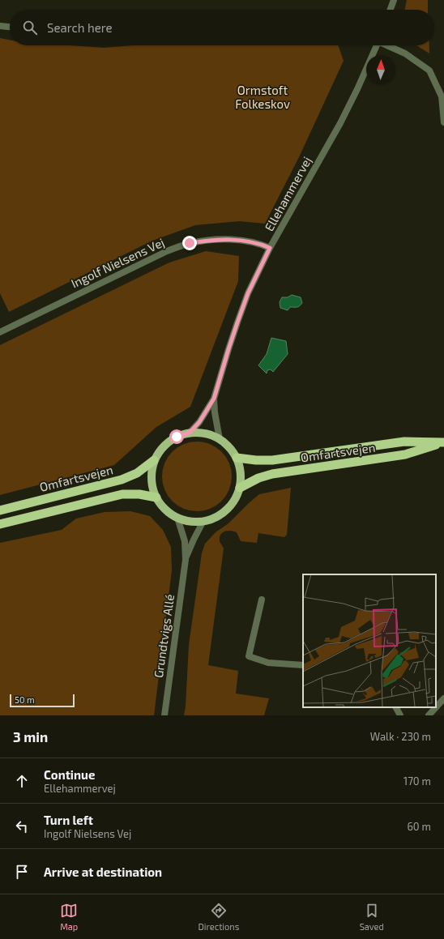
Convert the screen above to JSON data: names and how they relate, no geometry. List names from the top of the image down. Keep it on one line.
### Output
{"streets":{"highway":["Omfartsvejen"],"street":["Ellehammervej","Ingolf Nielsens Vej","Grundtvigs Allé"]},"crossings":[["Ellehammervej","Ingolf Nielsens Vej"],["Ellehammervej","Omfartsvejen"],["Ellehammervej","Grundtvigs Allé"],["Omfartsvejen","Grundtvigs Allé"]],"parks":["Ormstoft Folkeskov"],"scale_bar":"50 m","north":"top","page":{"search":"Search here","scale":"50 m","heading":["3 min","Walk · 230 m"],"list":[["Continue","Ellehammervej","170 m"],["Turn left","Ingolf Nielsens Vej","60 m"],"Arrive at destination"],"nav":["Map","Directions","Saved"]}}
